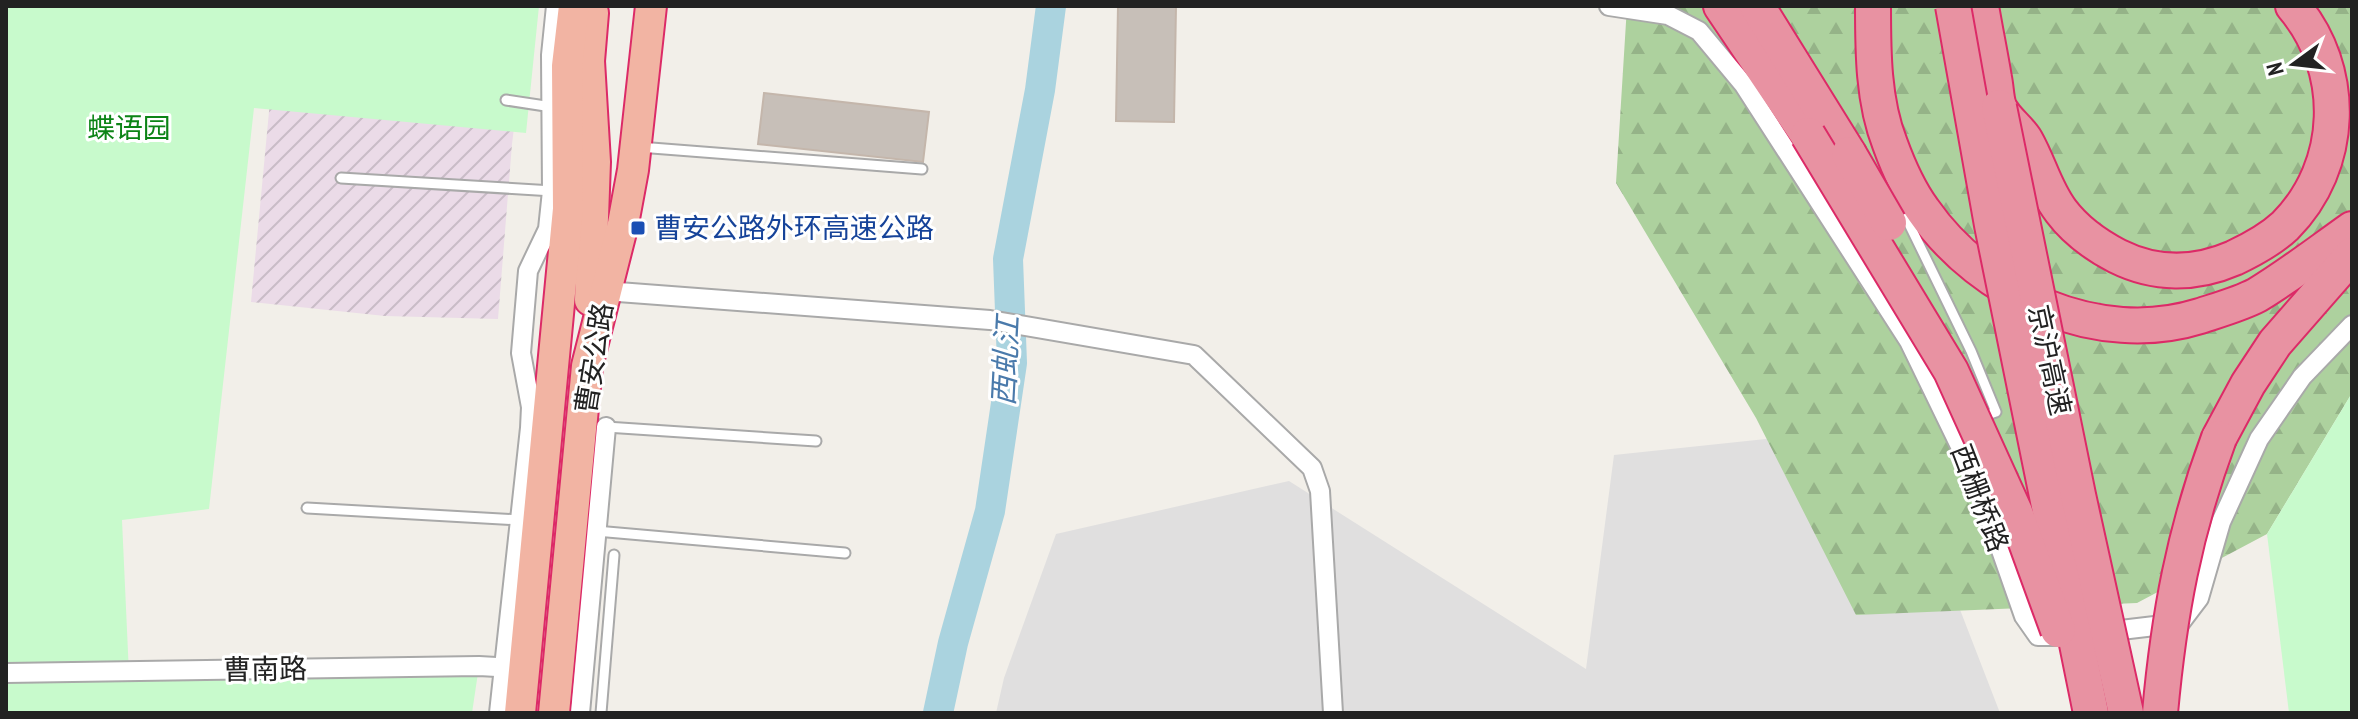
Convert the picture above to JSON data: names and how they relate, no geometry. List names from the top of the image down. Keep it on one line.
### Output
{"streets":{"highway":["曹安公路","京沪高速"],"street":["西栅桥路","曹南路"]},"crossings":[["曹安公路","曹南路"]],"water":["西虬江"],"parks":["蝶语园"],"places":{"transit":["曹安公路外环高速公路"]},"north":"left"}
